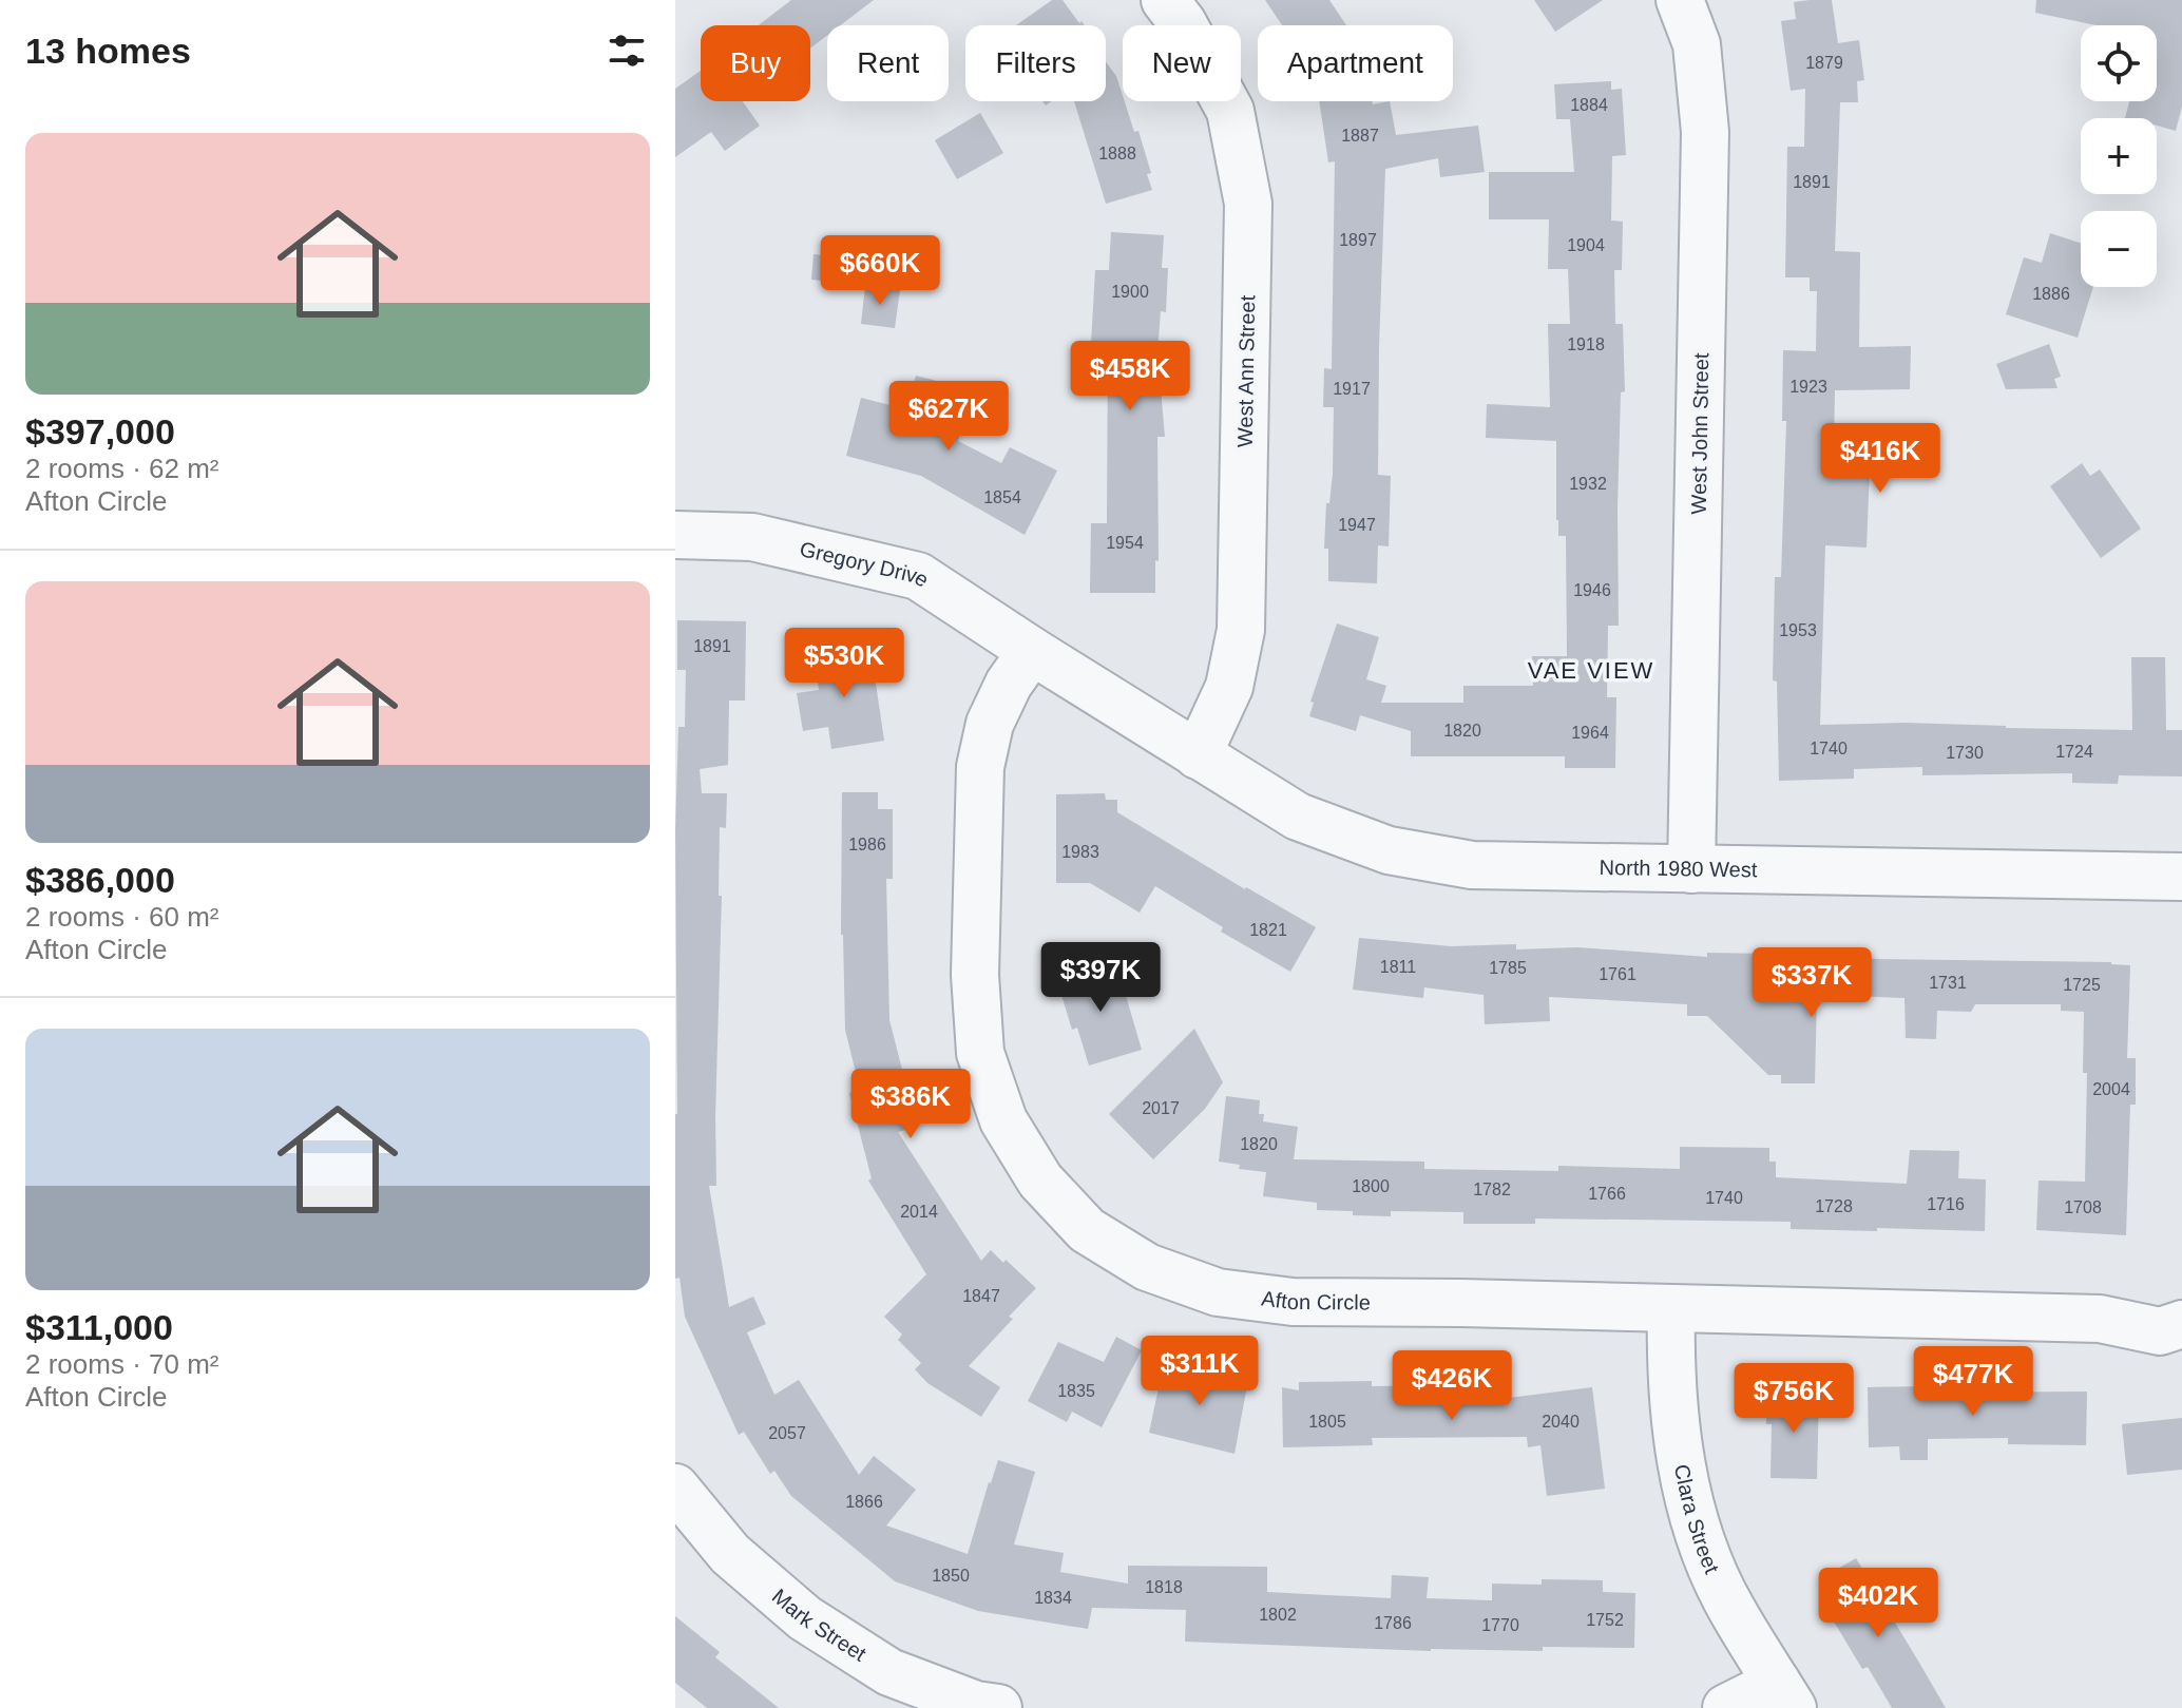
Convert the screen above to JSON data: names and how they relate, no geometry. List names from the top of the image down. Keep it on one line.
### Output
{"streets":{"street":["West Ann Street","West John Street","Gregory Drive","North 1980 West","Afton Circle","Clara Street","Mark Street"]},"crossings":[["West Ann Street","Gregory Drive"],["West Ann Street","North 1980 West"],["West John Street","North 1980 West"],["Gregory Drive","North 1980 West"],["Gregory Drive","Afton Circle"],["Afton Circle","Clara Street"]],"districts":["VAE VIEW"],"house_numbers":["1879","1884","1887","1888","1891","1897","1904","1900","1886","1918","1923","1917","1932","1854","1947","1954","1946","1953","1891","1820","1964","1740","1724","1730","1986","1983","1821","1811","1785","1761","1731","1725","2004","2017","1820","1800","1782","1766","1740","1716","1728","1708","2014","1847","1835","1805","2040","2057","1866","1850","1818","1834","1802","1752","1786","1770"],"page":{"heading":"13 homes","map_buttons":["+","−"],"chip":["Buy","Rent","Filters","New","Apartment"],"list":[{"name":"$397,000","note":"2 rooms · 62 m² · Afton Circle"},{"name":"$386,000","note":"2 rooms · 60 m² · Afton Circle"},{"name":"$311,000","note":"2 rooms · 70 m² · Afton Circle"}],"price":["$660K","$458K","$627K","$416K","$530K","$397K","$337K","$386K","$311K","$477K","$426K","$756K","$402K"]}}
